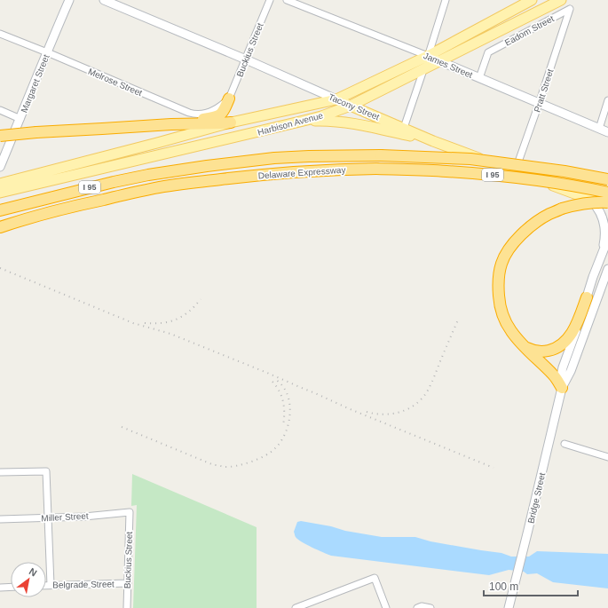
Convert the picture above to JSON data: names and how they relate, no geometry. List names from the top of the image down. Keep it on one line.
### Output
{"streets":{"highway":["Delaware Expressway","I 95"],"main road":["James Street","Margaret Street","Tacony Street","Harbison Avenue","Bridge Street"],"street":["Eadom Street","Buckius Street","Melrose Street","Pratt Street","Miller Street","Belgrade Street"]},"crossings":[["Eadom Street","James Street"],["Eadom Street","Pratt Street"],["Buckius Street","Melrose Street"],["Buckius Street","Tacony Street"],["Buckius Street","Miller Street"],["Buckius Street","Belgrade Street"],["James Street","Pratt Street"],["James Street","Harbison Avenue"],["Melrose Street","Margaret Street"],["Pratt Street","Tacony Street"],["Tacony Street","Harbison Avenue"]],"scale_bar":"100 m","north":"top right"}
